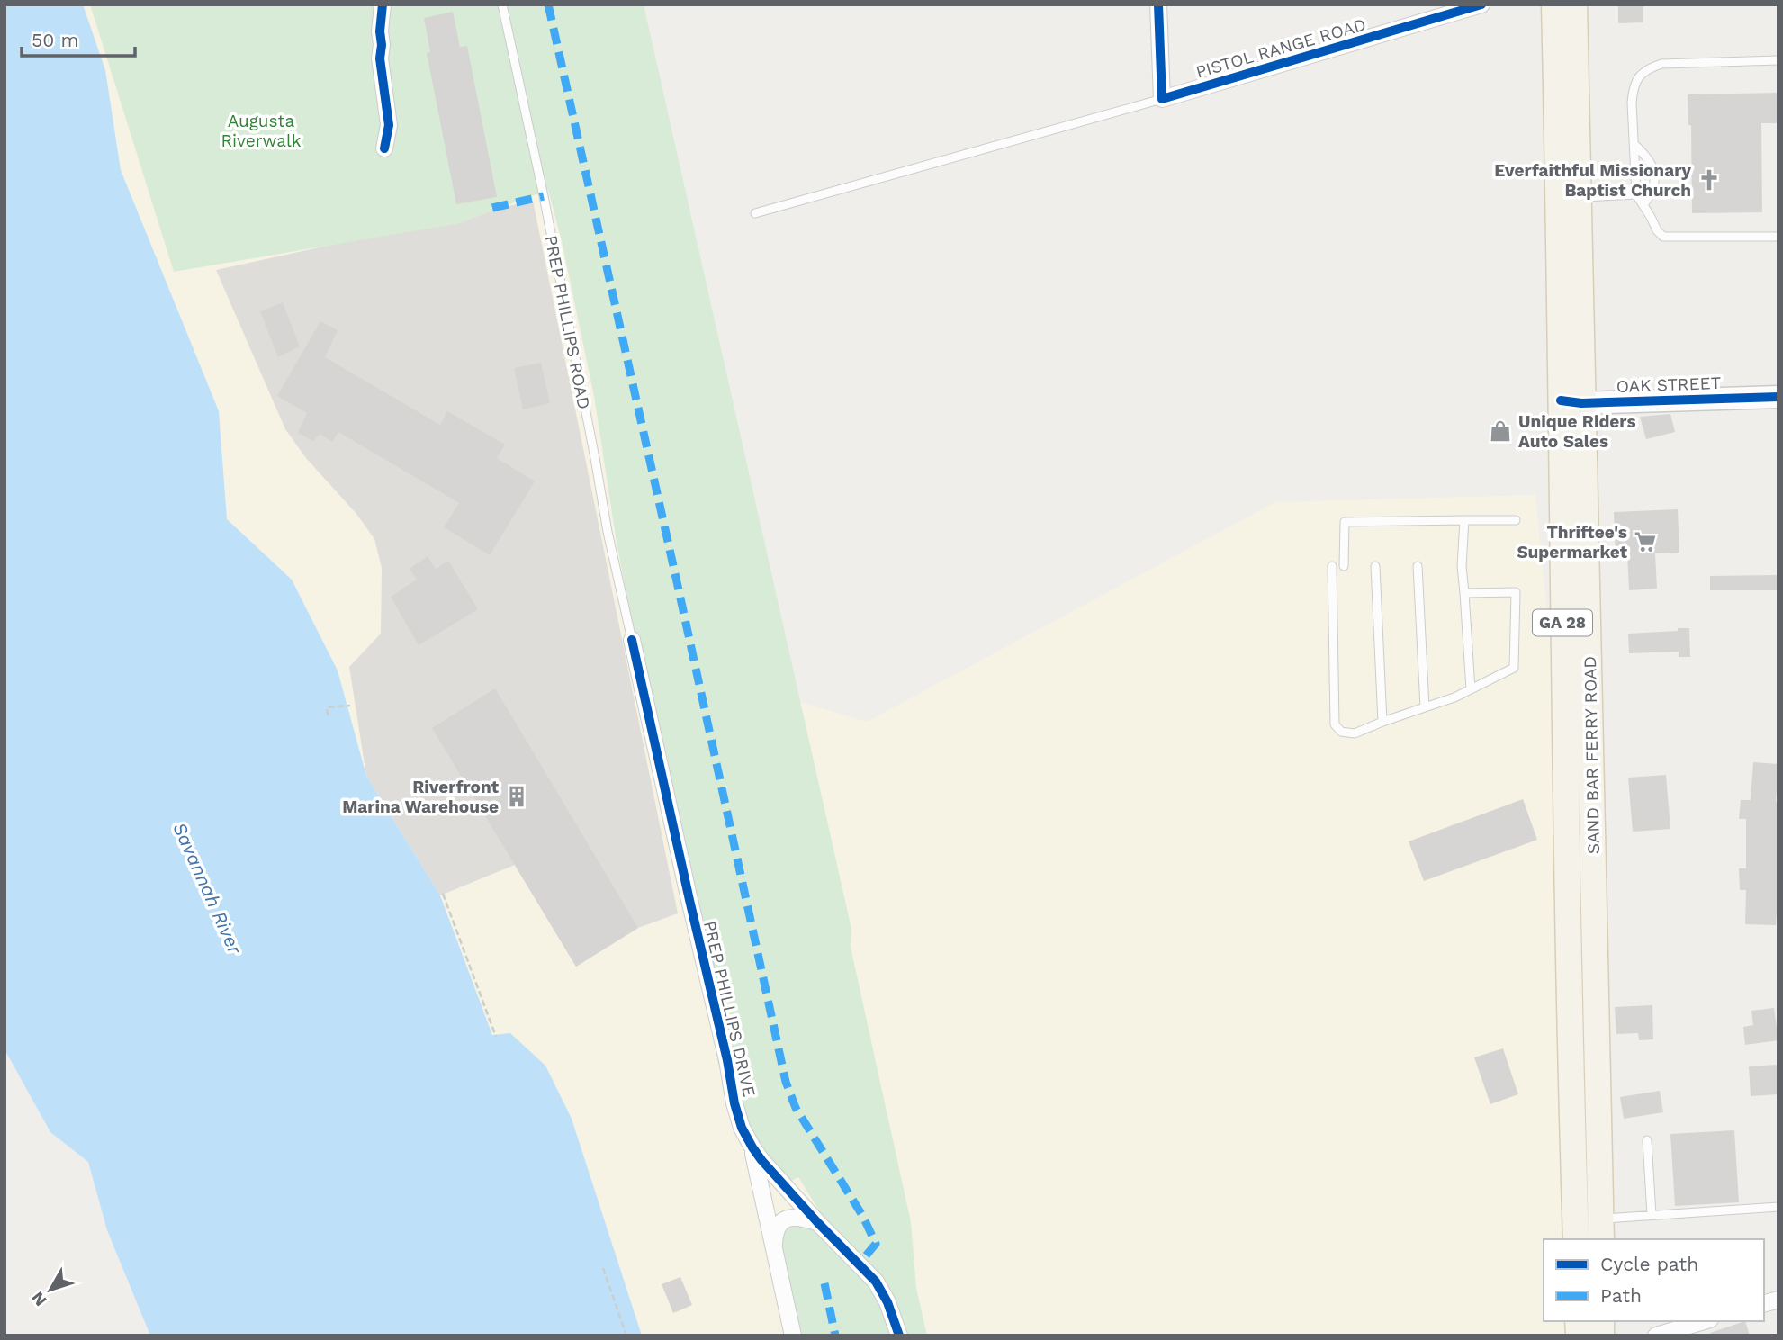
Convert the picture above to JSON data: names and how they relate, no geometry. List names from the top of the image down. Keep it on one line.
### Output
{"streets":{"main road":["GA 28","SAND BAR FERRY ROAD"],"street":["PISTOL RANGE ROAD","OAK STREET","PREP PHILLIPS DRIVE"],"lane":["PREP PHILLIPS ROAD"]},"crossings":[["PREP PHILLIPS ROAD","PREP PHILLIPS DRIVE"],["OAK STREET","SAND BAR FERRY ROAD"]],"water":["Savannah River"],"parks":["Augusta Riverwalk"],"places":{"church":["Everfaithful Missionary Baptist Church"],"shop":["Unique Riders Auto Sales"],"supermarket":["Thriftee's Supermarket"],"building":["Riverfront Marina Warehouse"]},"legend":["Cycle path","Path"],"scale_bar":"50 m","north":"bottom left"}
